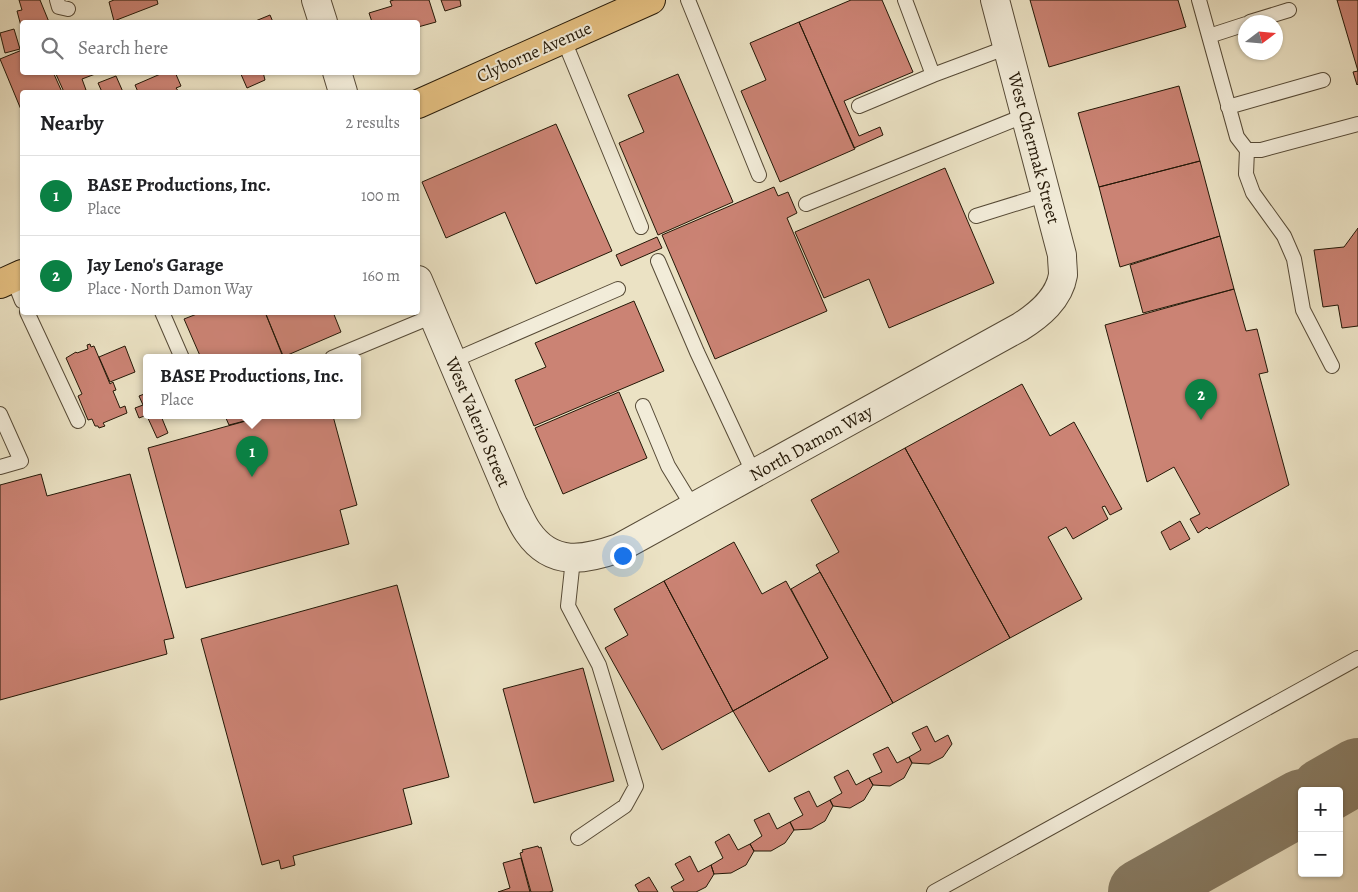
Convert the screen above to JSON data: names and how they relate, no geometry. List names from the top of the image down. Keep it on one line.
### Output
{"streets":{"main road":["Clyborne Avenue"],"street":["West Chermak Street","West Valerio Street","North Damon Way"]},"crossings":[["West Chermak Street","North Damon Way"],["West Valerio Street","North Damon Way"]],"north":"right","page":{"search":"Search here","heading":["Nearby","2 results"],"list":[{"mark":"1","name":"BASE Productions, Inc.","note":"Place","value":"100 m"},{"mark":"2","name":"Jay Leno's Garage","note":"Place · North Damon Way","value":"160 m"}],"popup":["BASE Productions, Inc.","Place"],"pins":["2","1"],"map_buttons":["+","−"]}}
